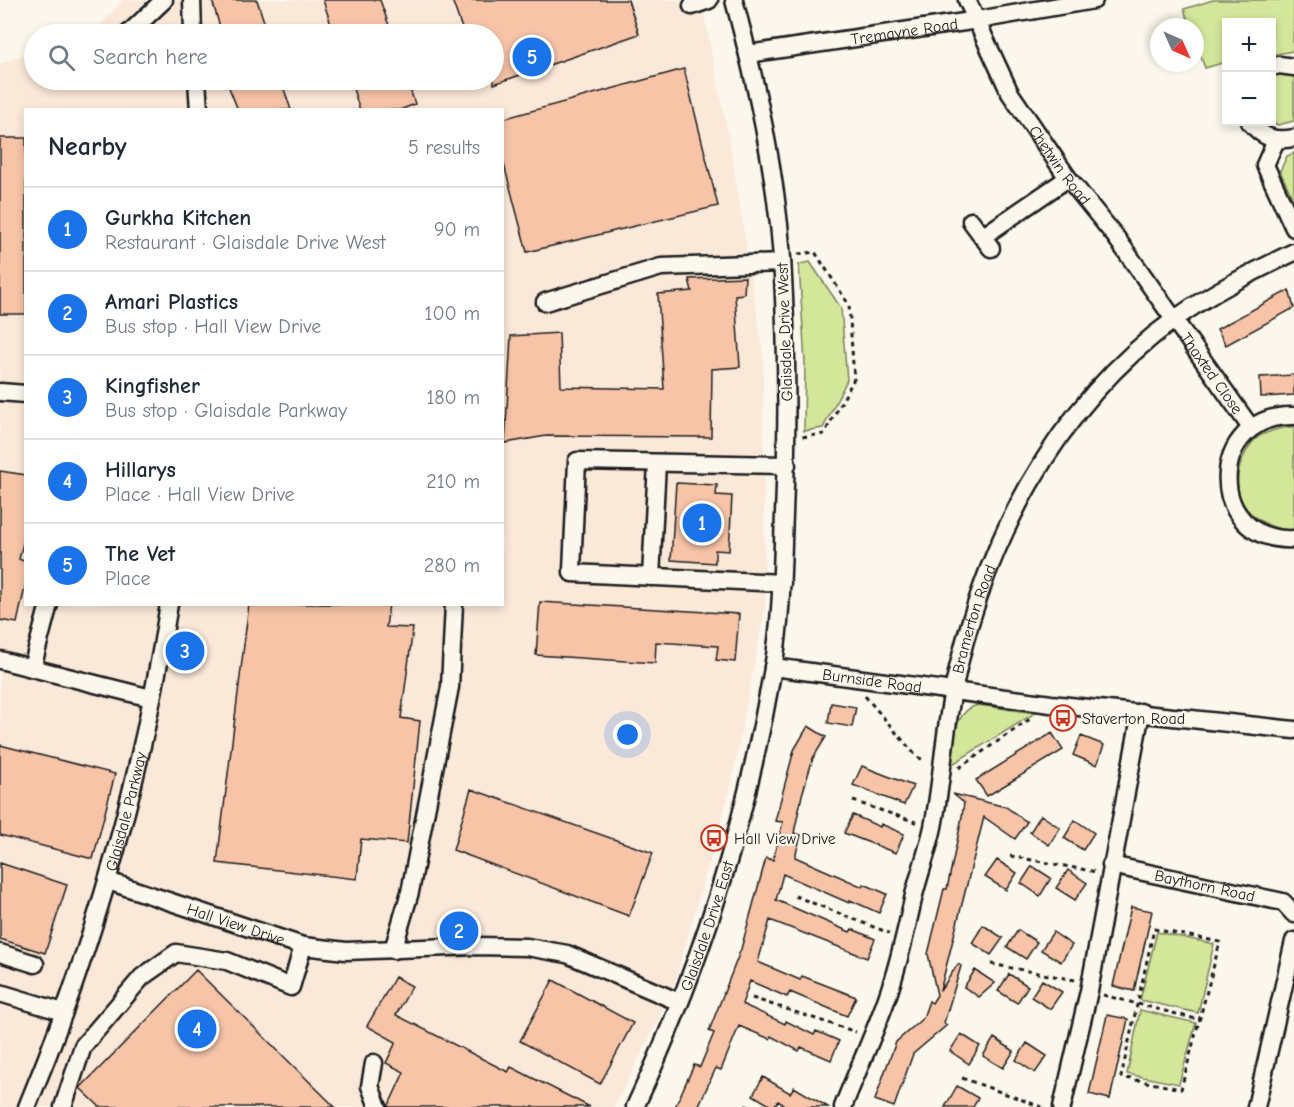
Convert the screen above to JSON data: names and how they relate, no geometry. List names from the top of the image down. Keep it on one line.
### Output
{"streets":{"street":["Tremayne Road","Chetwin Road","Glaisdale Drive West","Thaxted Close","Bramerton Road","Burnside Road","Glaisdale Parkway","Baythorn Road","Hall View Drive","Glaisdale Drive East"]},"crossings":[["Tremayne Road","Chetwin Road"],["Tremayne Road","Glaisdale Drive West"],["Chetwin Road","Thaxted Close"],["Chetwin Road","Bramerton Road"],["Glaisdale Drive West","Burnside Road"],["Glaisdale Drive West","Glaisdale Drive East"],["Thaxted Close","Bramerton Road"],["Bramerton Road","Burnside Road"],["Burnside Road","Glaisdale Drive East"],["Glaisdale Parkway","Hall View Drive"],["Hall View Drive","Glaisdale Drive East"]],"places":{"bus stop":["Staverton Road","Hall View Drive"]},"north":"bottom right","page":{"map_buttons":["+","−"],"search":"Search here","pins":["5","1","3","2","4"],"heading":["Nearby","5 results"],"list":[{"mark":"1","name":"Gurkha Kitchen","note":"Restaurant · Glaisdale Drive West","value":"90 m"},{"mark":"2","name":"Amari Plastics","note":"Bus stop · Hall View Drive","value":"100 m"},{"mark":"3","name":"Kingfisher","note":"Bus stop · Glaisdale Parkway","value":"180 m"},{"mark":"4","name":"Hillarys","note":"Place · Hall View Drive","value":"210 m"},{"mark":"5","name":"The Vet","note":"Place","value":"280 m"}]}}
